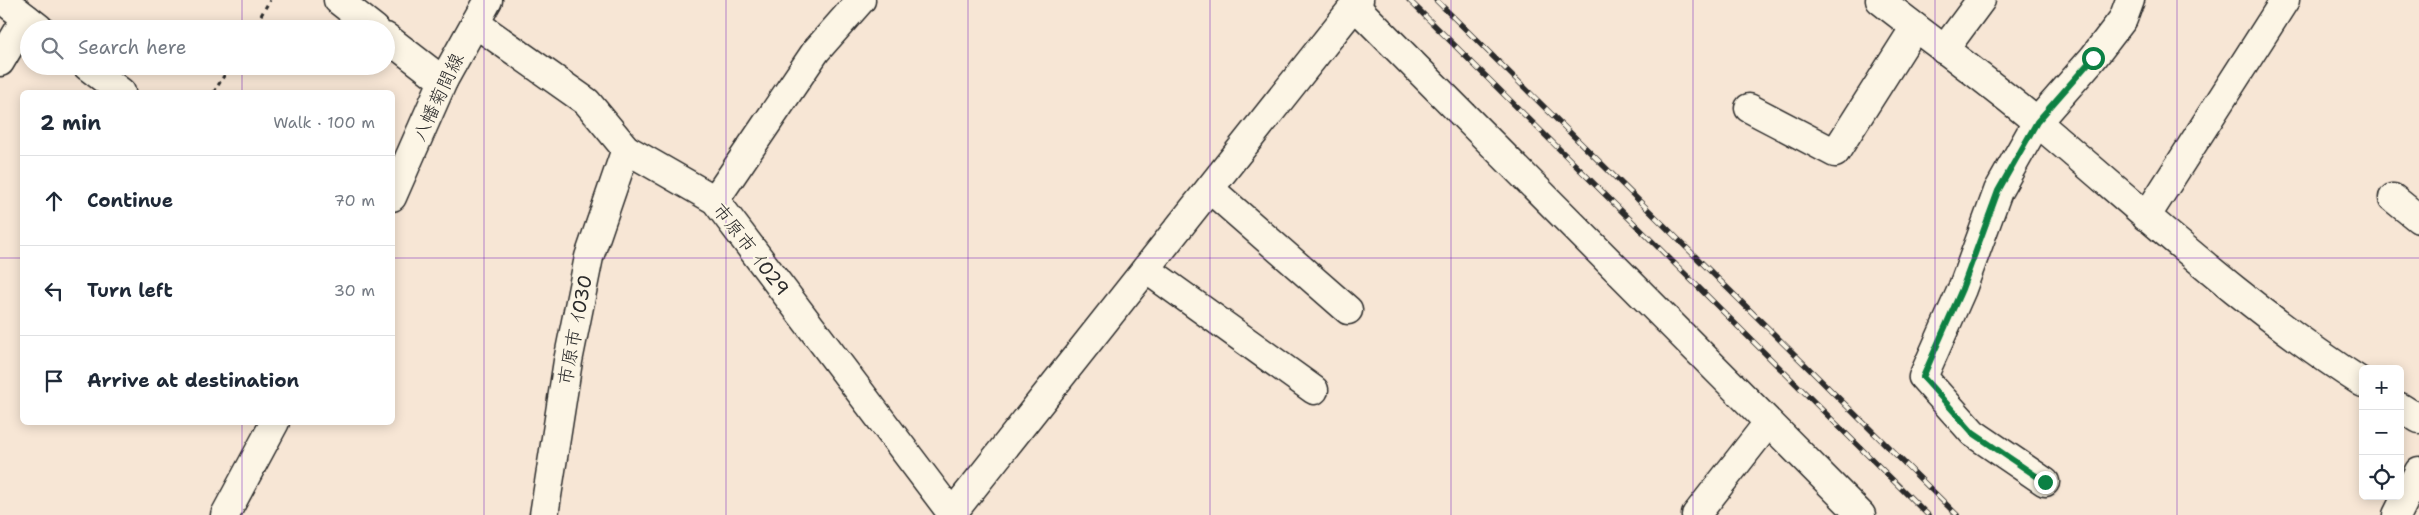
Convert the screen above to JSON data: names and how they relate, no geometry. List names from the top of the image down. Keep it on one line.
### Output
{"streets":{"street":["八幡菊間線","市原市 ｲ029","市原市 ｲ030"]},"crossings":[["八幡菊間線","市原市 ｲ029"],["市原市 ｲ029","市原市 ｲ030"]],"page":{"search":"Search here","heading":["2 min","Walk · 100 m"],"list":[["Continue","70 m"],["Turn left","30 m"],"Arrive at destination"],"map_buttons":["+","−"]}}
